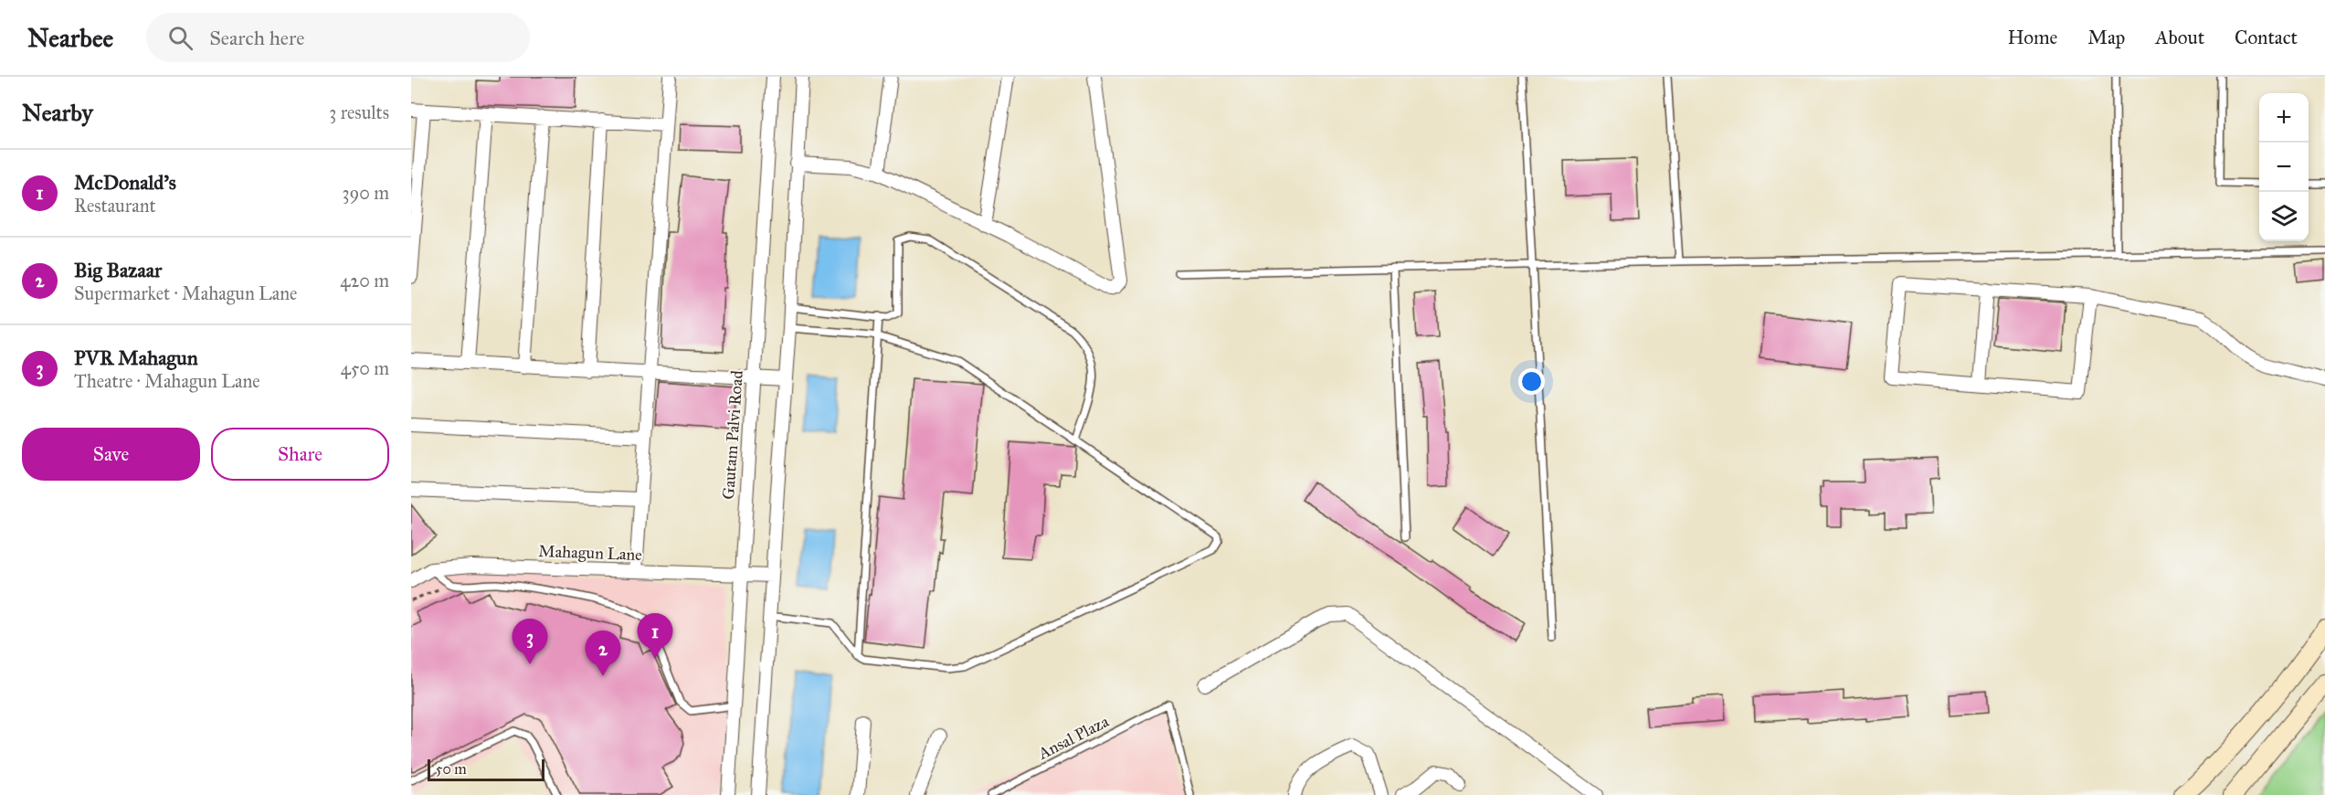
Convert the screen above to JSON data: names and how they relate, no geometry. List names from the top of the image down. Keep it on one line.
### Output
{"streets":{"street":["Gautam Palvi Road","Mahagun Lane"],"lane":["Ansal Plaza"]},"crossings":[["Gautam Palvi Road","Mahagun Lane"]],"scale_bar":"50 m","page":{"header":"Nearbee","search":"Search here","nav":["Home","Map","About","Contact"],"heading":["Nearby","3 results"],"map_buttons":["+","−"],"list":[{"mark":"1","name":"McDonald's","note":"Restaurant","value":"390 m"},{"mark":"2","name":"Big Bazaar","note":"Supermarket · Mahagun Lane","value":"420 m"},{"mark":"3","name":"PVR Mahagun","note":"Theatre · Mahagun Lane","value":"450 m"}],"buttons":["Save","Share"],"pins":["1","3","2"],"scale":"50 m"}}
